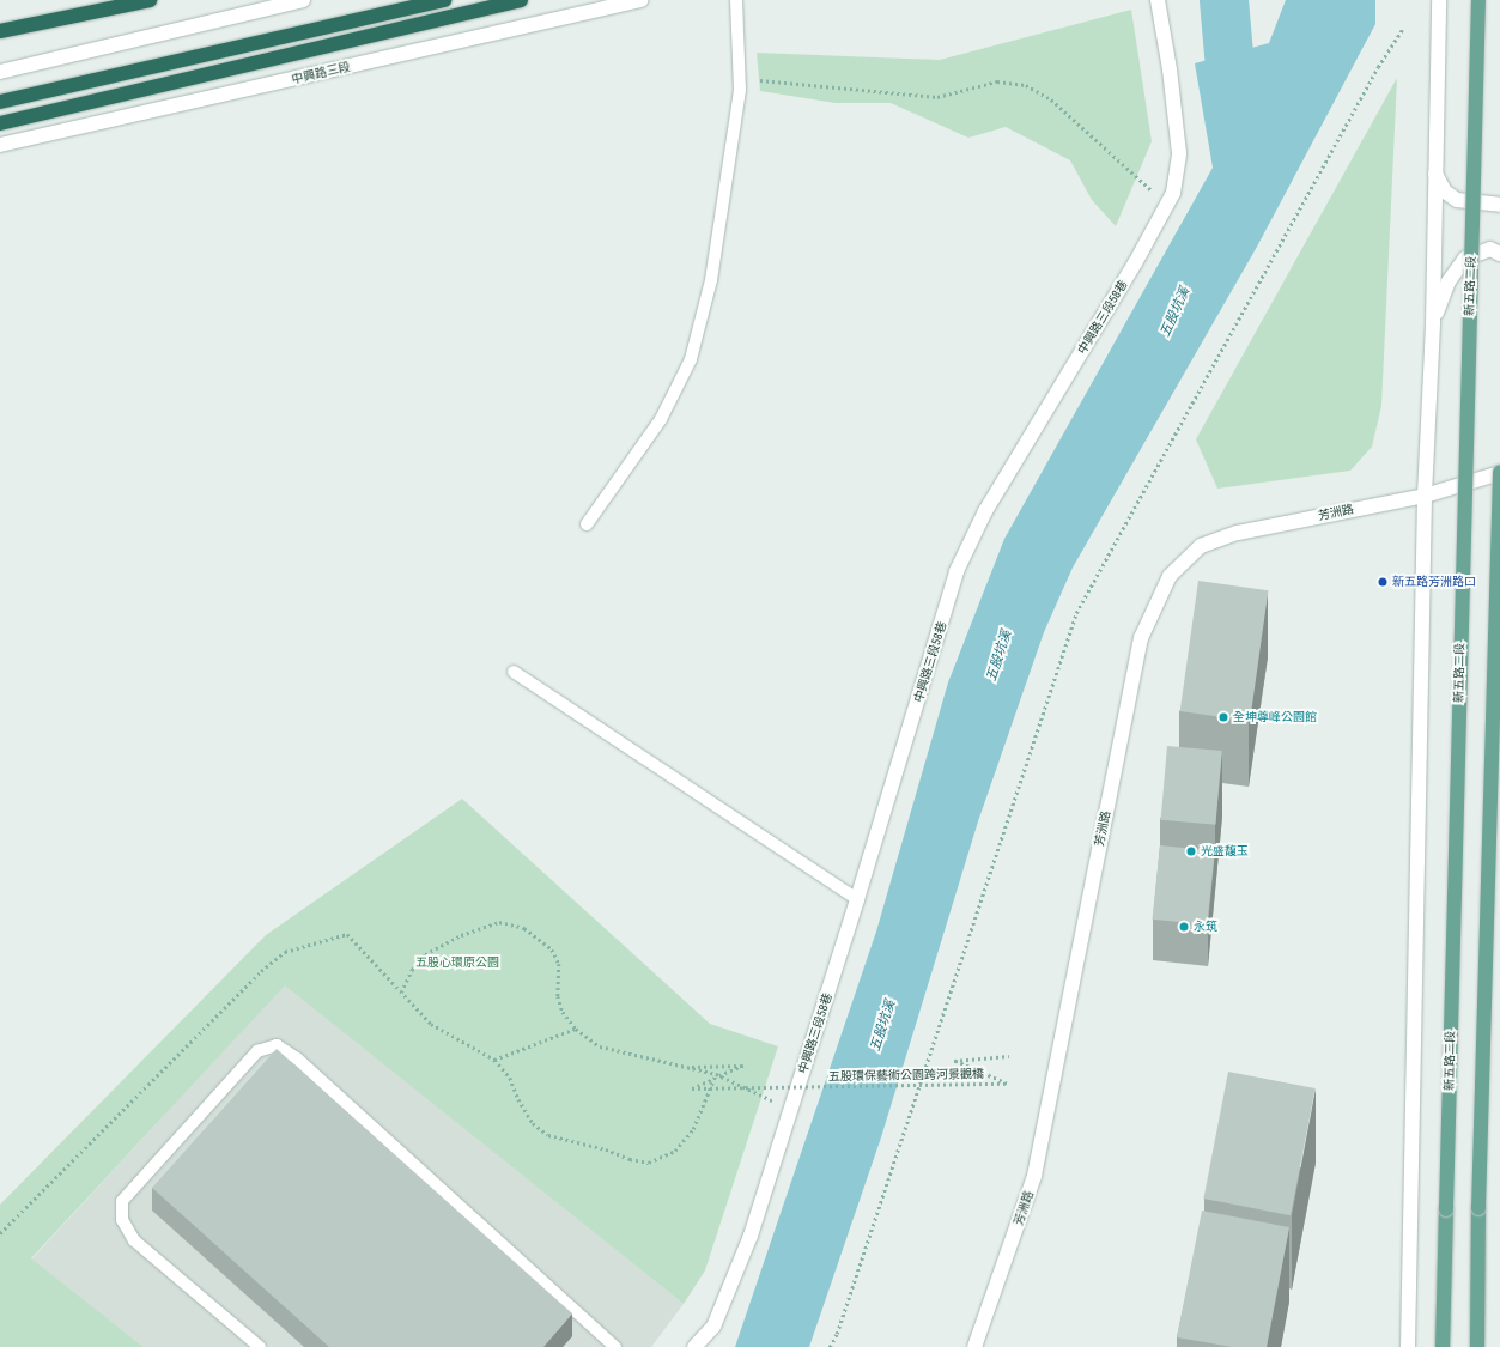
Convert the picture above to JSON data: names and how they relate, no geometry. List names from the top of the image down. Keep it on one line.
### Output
{"streets":{"main road":["新五路二段"],"street":["中興路三段","中興路三段58巷","芳洲路"],"path":["五股環保藝術公園跨河景觀橋"]},"water":["五股坑溪"],"parks":["五股心環原公園"],"places":["新五路芳洲路口","全坤尊峰公園館","光盛馥玉","永筑"]}
